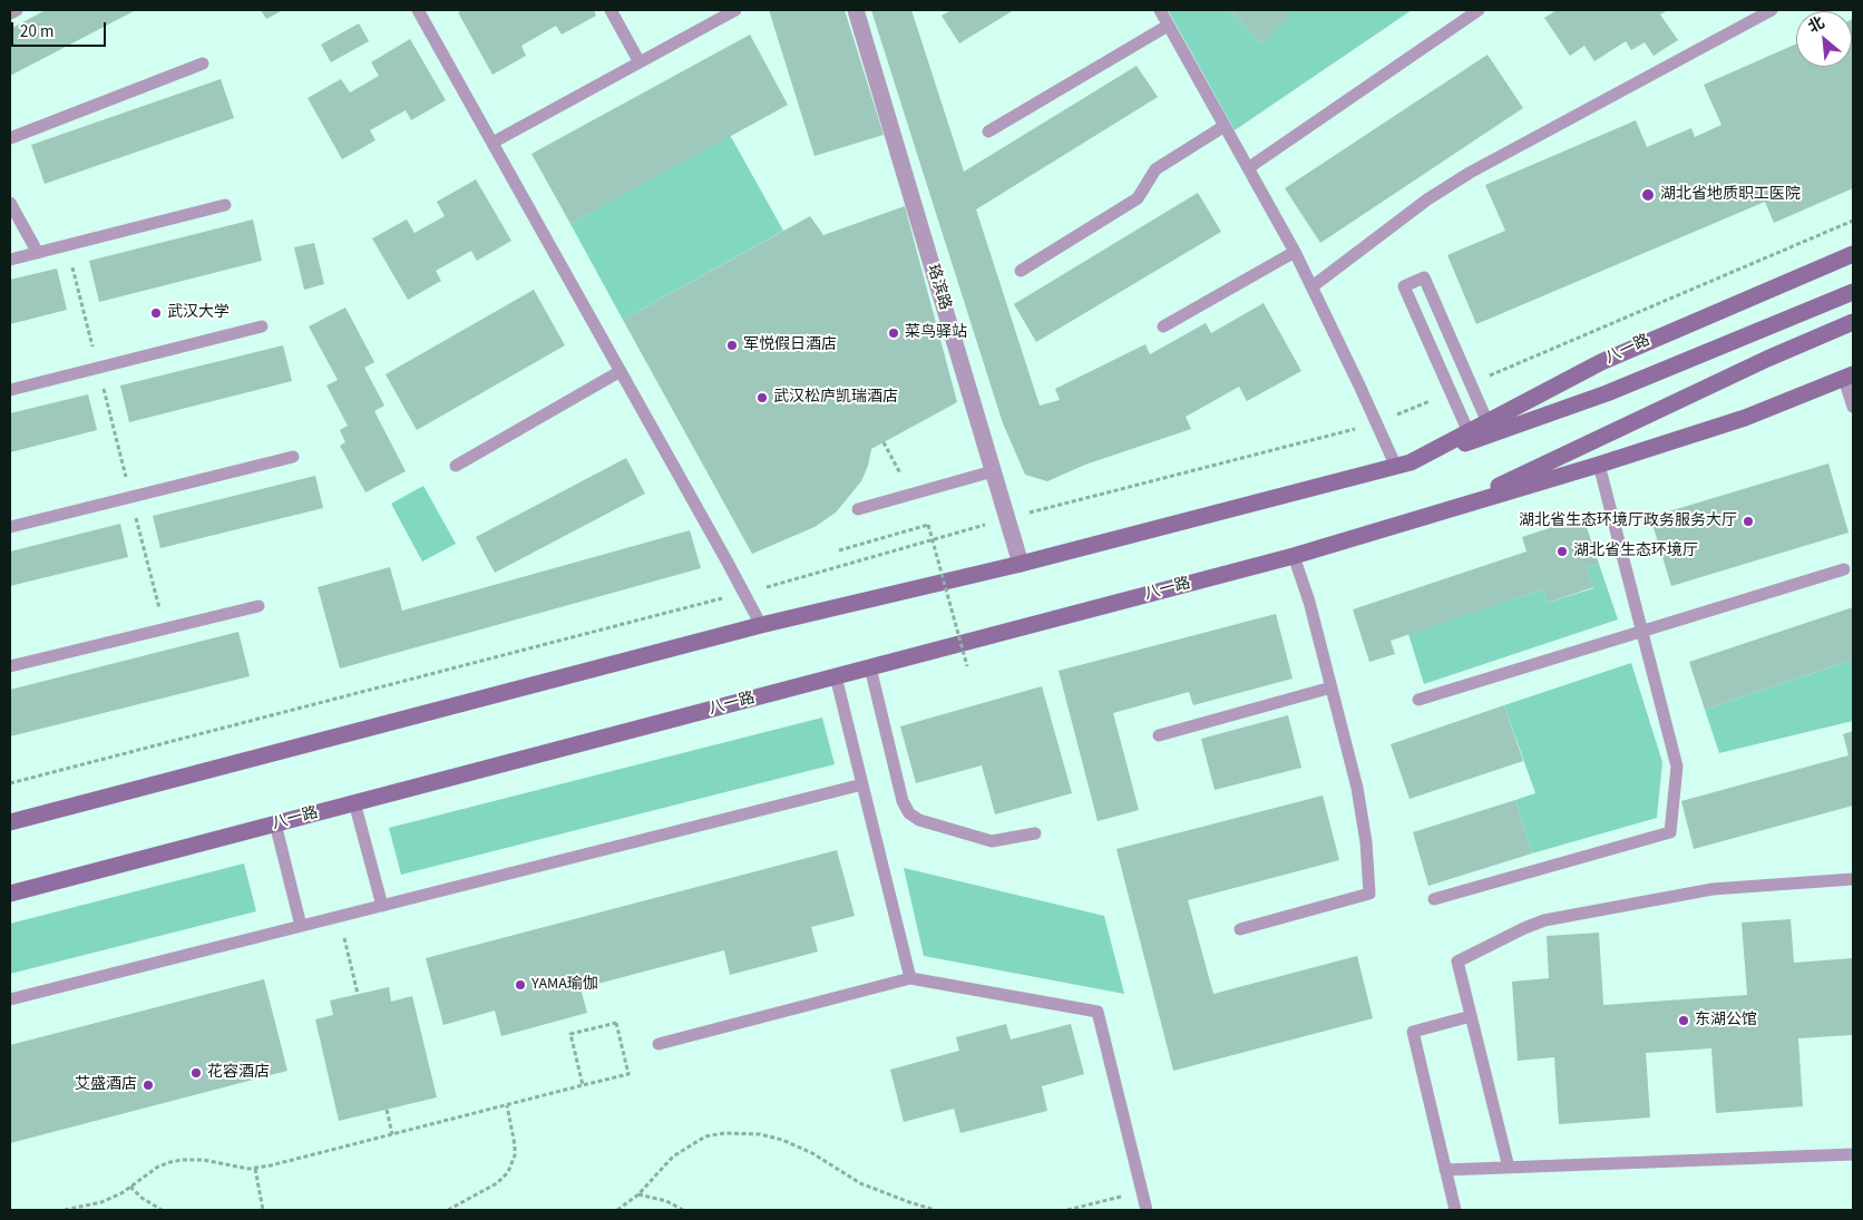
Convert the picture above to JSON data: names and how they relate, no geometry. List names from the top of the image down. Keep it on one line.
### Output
{"streets":{"main road":["八一路"],"street":["珞滨路"]},"crossings":[["珞滨路","八一路"]],"places":["湖北省地质职工医院","武汉大学","菜鸟驿站","军悦假日酒店","武汉松庐凯瑞酒店","湖北省生态环境厅政务服务大厅","湖北省生态环境厅","YAMA瑜伽","东湖公馆","花容酒店","艾盛酒店"],"scale_bar":"20 m","north":"top left"}
